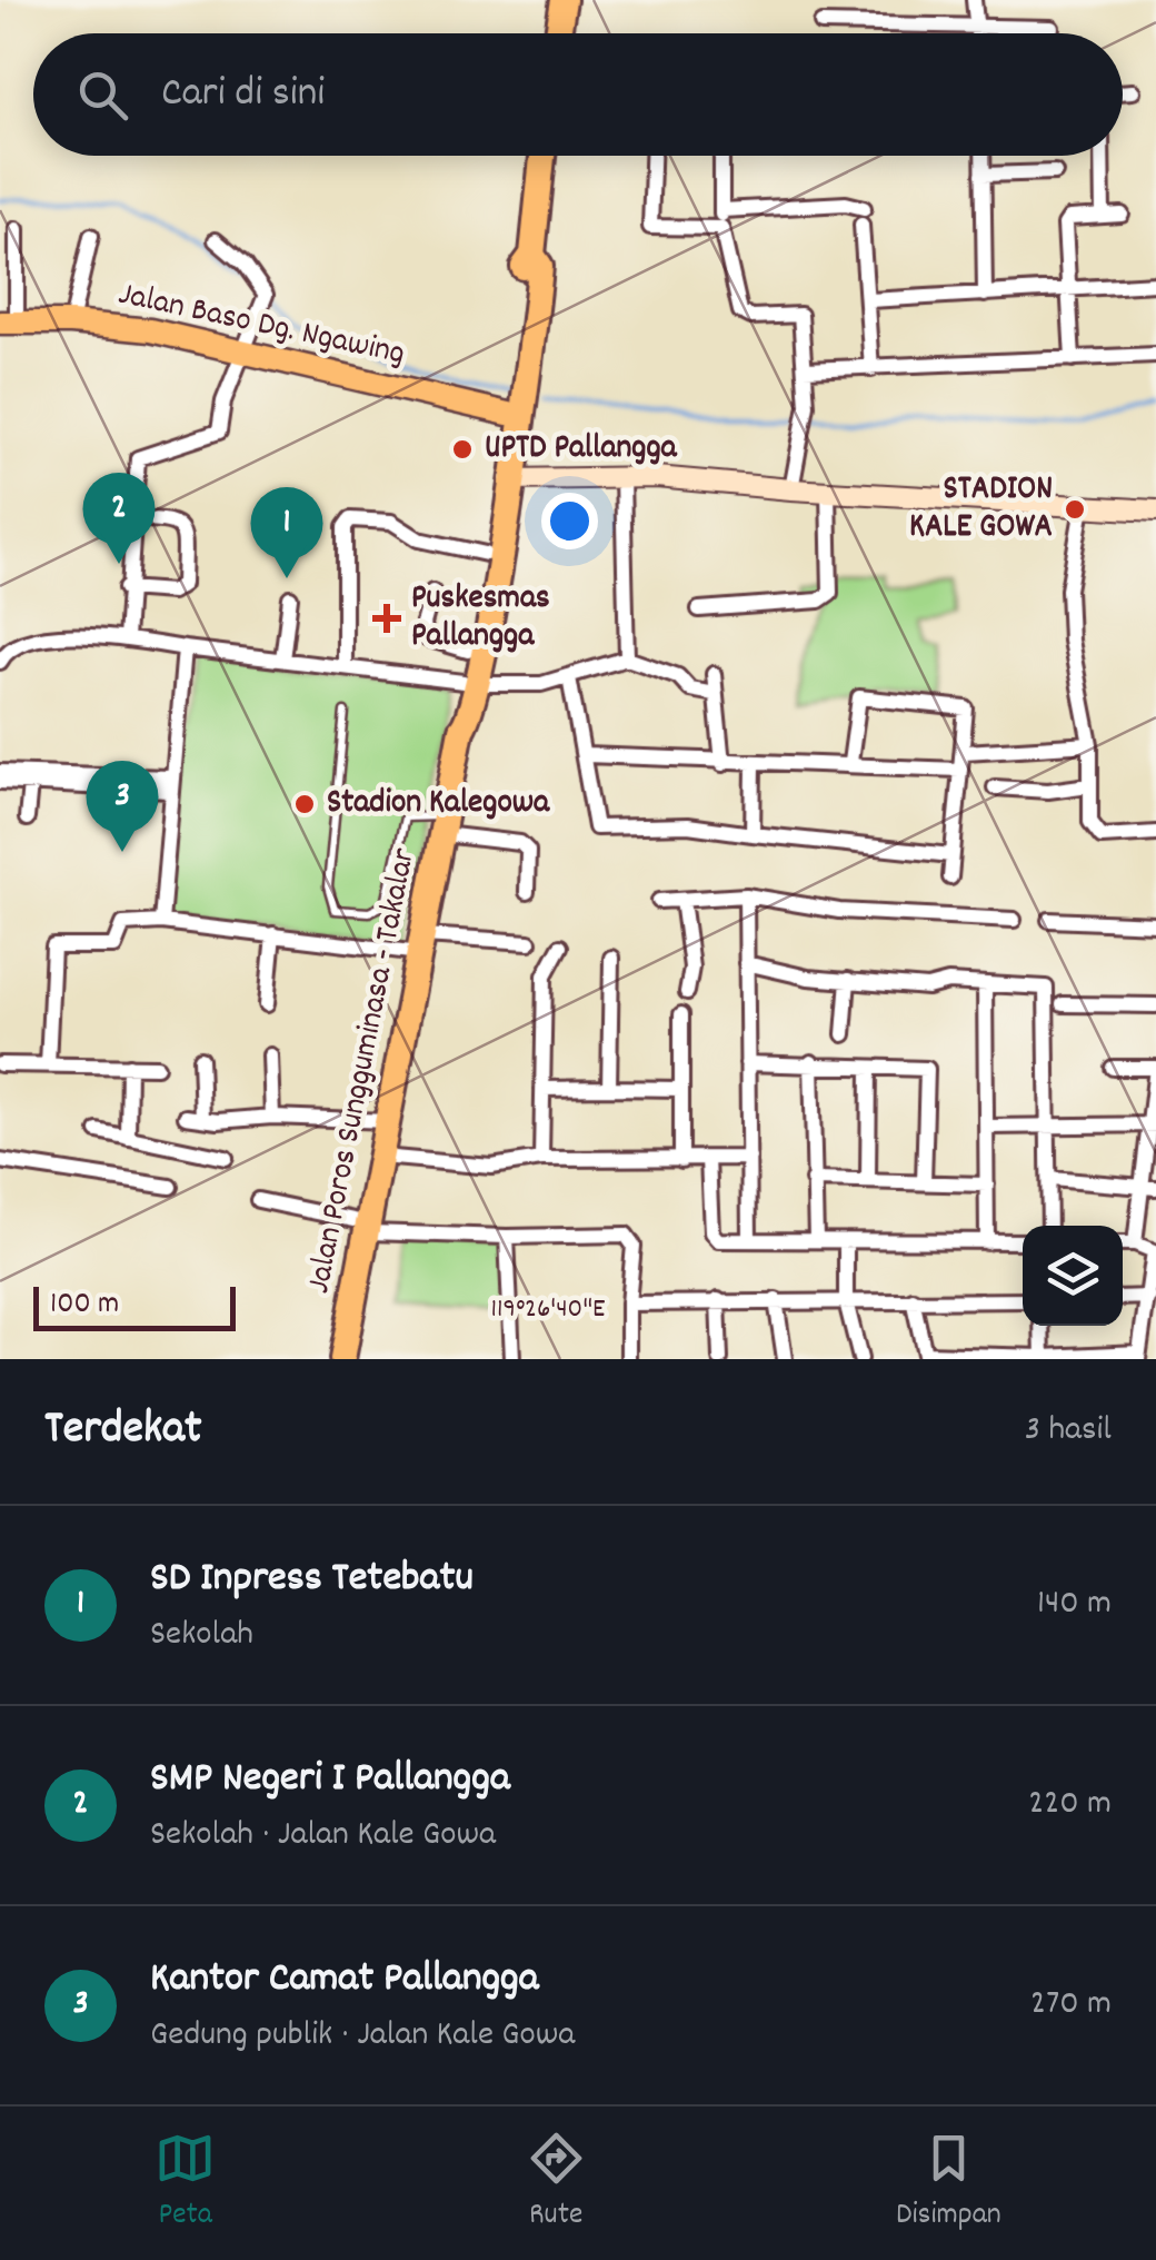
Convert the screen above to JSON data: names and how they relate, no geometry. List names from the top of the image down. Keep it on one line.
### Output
{"streets":{"highway":["Jalan Poros Sungguminasa - Takalar"],"main road":["Jalan Baso Dg. Ngawing"]},"crossings":[["Jalan Baso Dg. Ngawing","Jalan Poros Sungguminasa - Takalar"]],"places":{"other":["UPTD Pallangga","STADION KALE GOWA","Stadion Kalegowa"],"health":["Puskesmas Pallangga"]},"scale_bar":"100 m","page":{"search":"Cari di sini","pins":["2","1","3"],"scale":"100 m","heading":["Terdekat","3 hasil"],"list":[{"mark":"1","name":"SD Inpress Tetebatu","note":"Sekolah","value":"140 m"},{"mark":"2","name":"SMP Negeri I Pallangga","note":"Sekolah · Jalan Kale Gowa","value":"220 m"},{"mark":"3","name":"Kantor Camat Pallangga","note":"Gedung publik · Jalan Kale Gowa","value":"270 m"}],"nav":["Peta","Rute","Disimpan"]},"coordinates":["119°26'40\"E"]}
